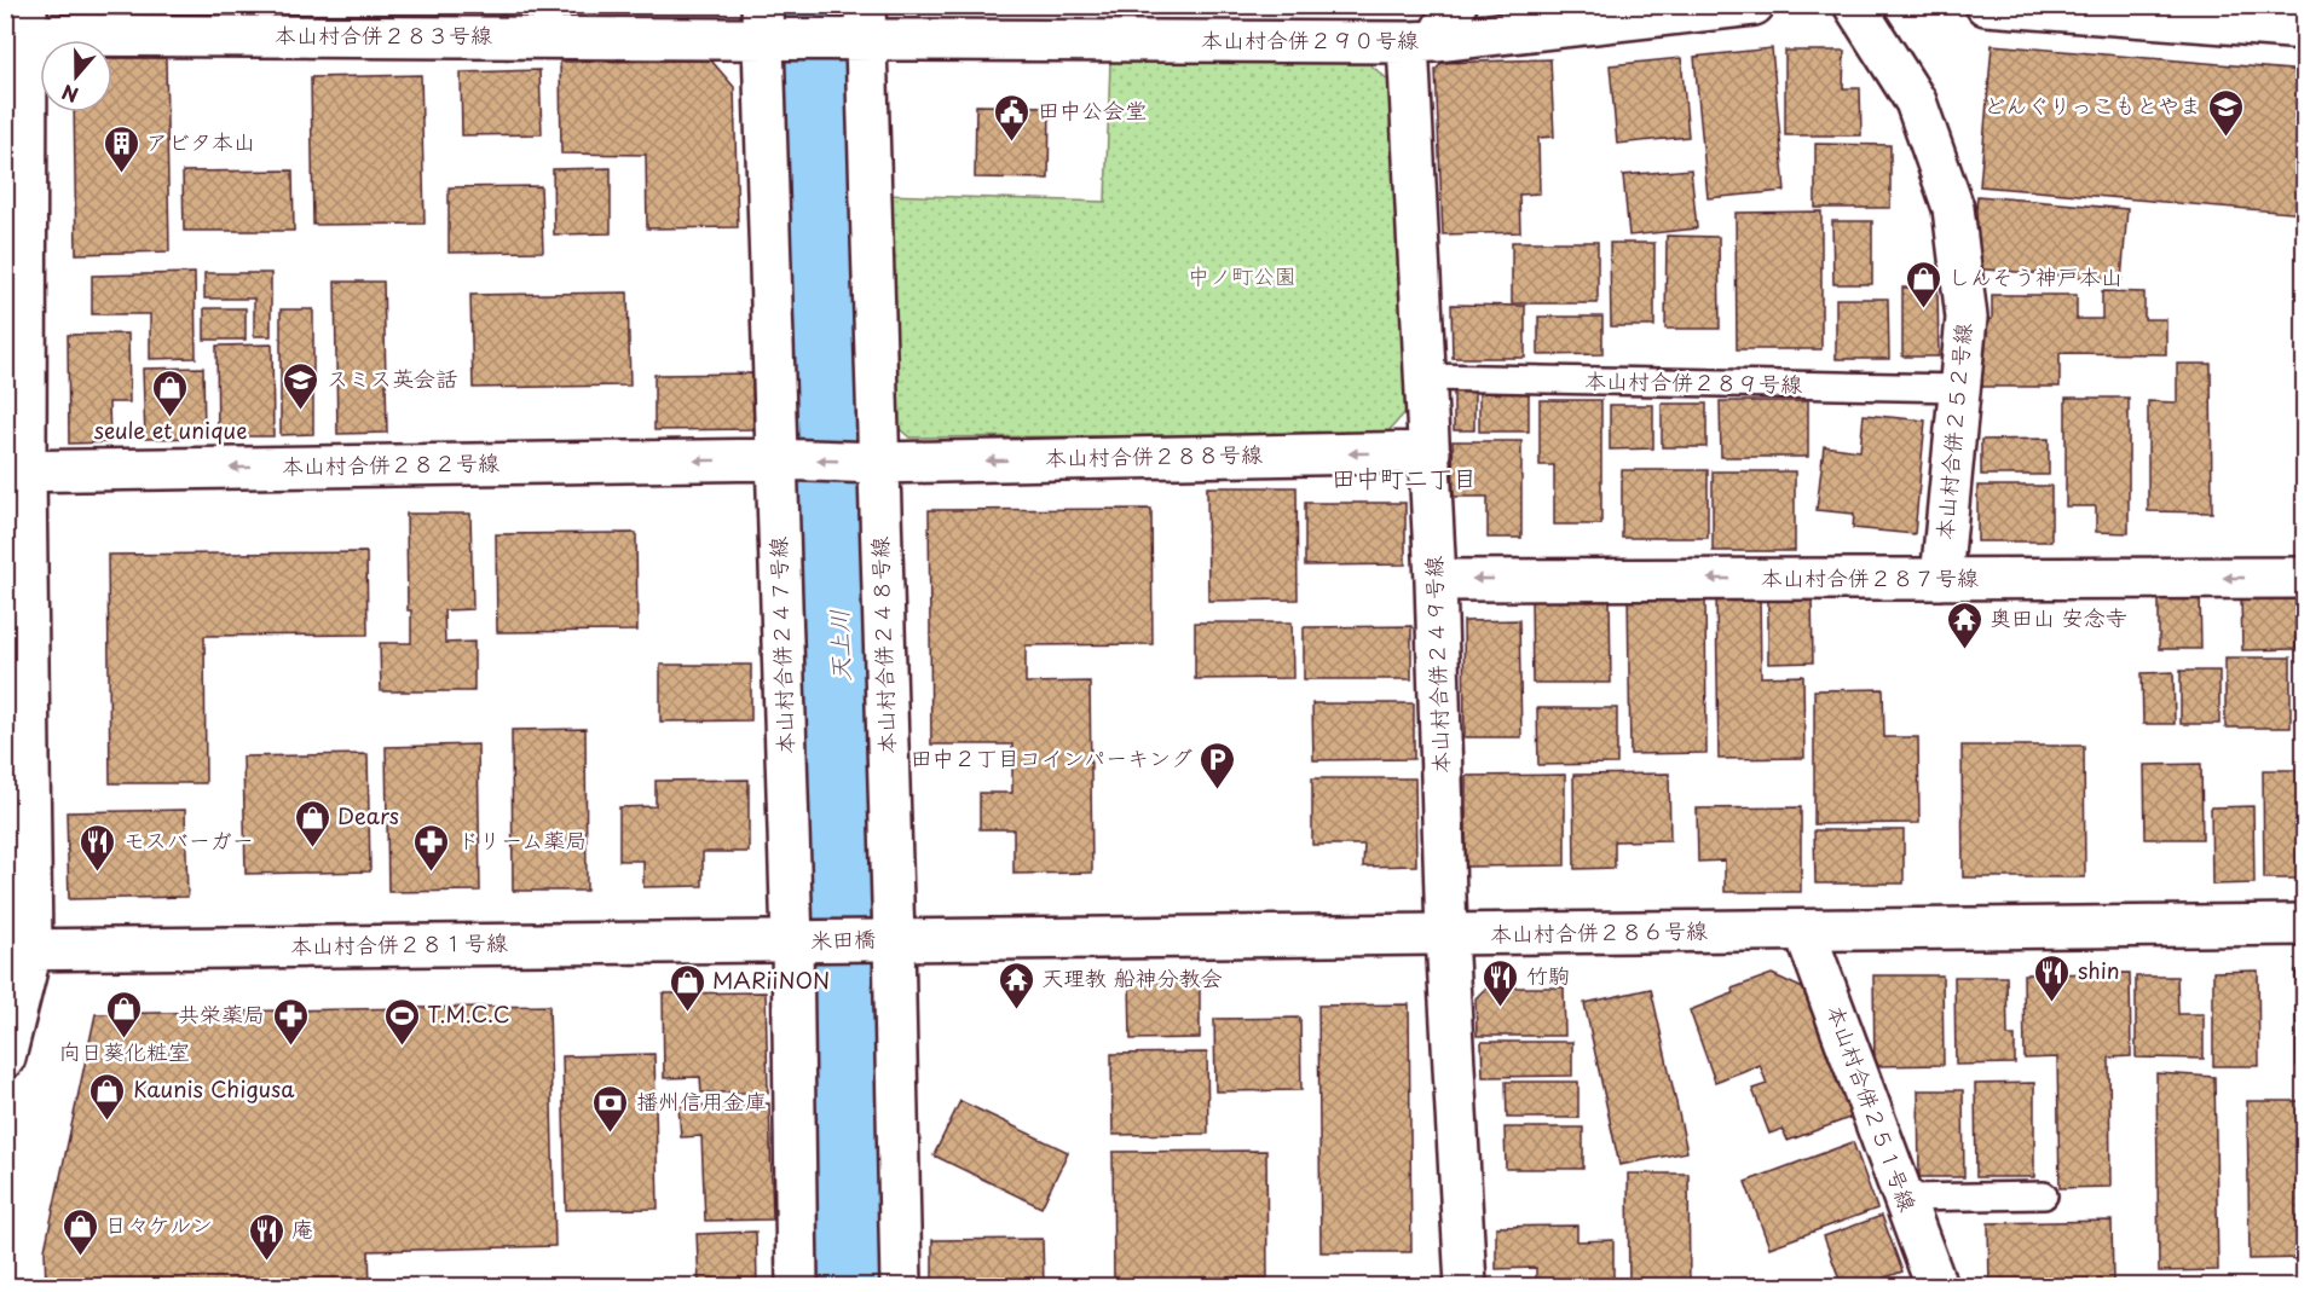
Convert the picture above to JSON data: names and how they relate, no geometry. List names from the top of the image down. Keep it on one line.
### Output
{"streets":{"street":["本山村合併２８３号線","本山村合併２９０号線","本山村合併２５２号線","本山村合併２８８号線","本山村合併２８２号線","本山村合併２８７号線","本山村合併２４７号線","本山村合併２４８号線","本山村合併２４９号線","本山村合併２８６号線","米田橋","本山村合併２８１号線","本山村合併２５１号線"],"lane":["本山村合併２８９号線"]},"crossings":[["本山村合併２８３号線","本山村合併２９０号線"],["本山村合併２８３号線","本山村合併２４７号線"],["本山村合併２９０号線","本山村合併２４７号線"],["本山村合併２９０号線","本山村合併２４８号線"],["本山村合併２９０号線","本山村合併２４９号線"],["本山村合併２８９号線","本山村合併２５２号線"],["本山村合併２８９号線","本山村合併２４９号線"],["本山村合併２５２号線","本山村合併２８７号線"],["本山村合併２８８号線","本山村合併２８２号線"],["本山村合併２８８号線","本山村合併２４７号線"],["本山村合併２８８号線","本山村合併２４８号線"],["本山村合併２８８号線","本山村合併２４９号線"],["本山村合併２８２号線","本山村合併２４７号線"],["本山村合併２８７号線","本山村合併２４９号線"],["本山村合併２４７号線","米田橋"],["本山村合併２４７号線","本山村合併２８１号線"],["本山村合併２４８号線","本山村合併２８６号線"],["本山村合併２４８号線","米田橋"],["本山村合併２４９号線","本山村合併２８６号線"],["本山村合併２８６号線","米田橋"],["本山村合併２８６号線","本山村合併２５１号線"],["米田橋","本山村合併２８１号線"]],"one_way":["本山村合併２８８号線","本山村合併２８２号線","本山村合併２８７号線"],"districts":["田中町二丁目"],"water":["天上川"],"parks":["中ノ町公園"],"places":{"school or university":["どんぐりっこもとやま","スミス英会話"],"public building":["田中公会堂"],"building":["アビタ本山"],"shop":["しんそう神戸本山","seule et unique","Dears","MARiiNON","向日葵化粧室","Kaunis Chigusa","日々ケルン"],"temple":["奥田山 安念寺","天理教 船神分教会"],"parking":["田中２丁目コインパーキング"],"restaurant":["モスバーガー","shin","竹駒","庵"],"pharmacy":["ドリーム薬局","共栄薬局"],"sports":["T.M.C.C"],"bank":["播州信用金庫"]},"north":"bottom"}
